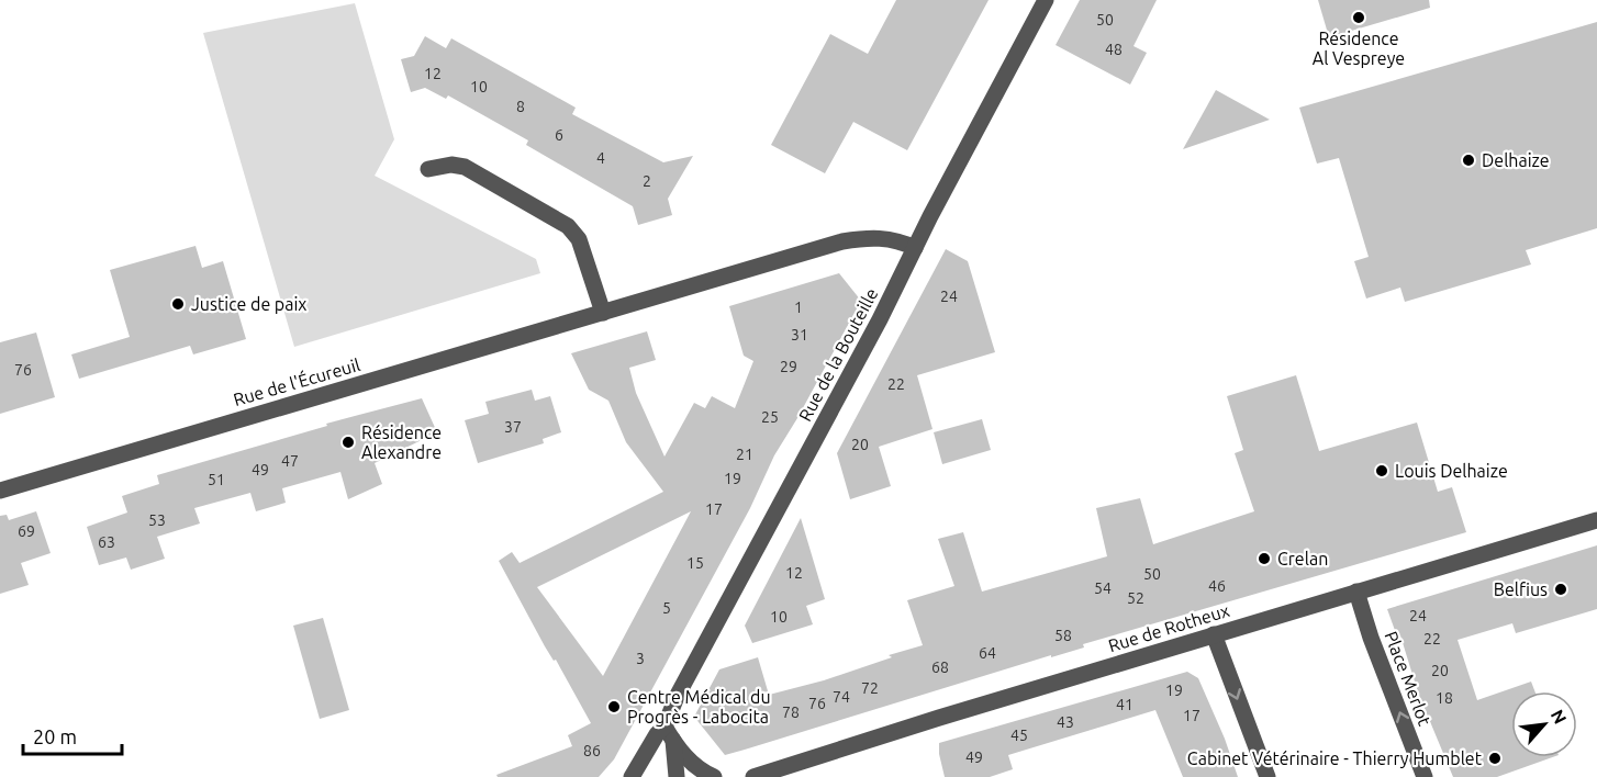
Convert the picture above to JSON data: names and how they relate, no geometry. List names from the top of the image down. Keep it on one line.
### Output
{"streets":{"street":["Rue de la Bouteille","Rue de l'Écureuil","Rue de Rotheux","Place Merlot"]},"crossings":[["Rue de la Bouteille","Rue de l'Écureuil"],["Rue de Rotheux","Place Merlot"]],"places":["Résidence Al Vespreye","Delhaize","Justice de paix","Résidence Alexandre","Louis Delhaize","Crelan","Belfius","Centre Médical du Progrès - Labocita","Cabinet Vétérinaire - Thierry Humblet"],"house_numbers":["50","48","12","10","8","6","4","2","24","1","31","29","76","22","25","37","20","21","47","49","19","51","17","53","69","63","15","12","50","46","54","52","5","24","10","58","22","64","3","68","20","72","19","74","18","76","41","78","17","43","45","86","49"],"scale_bar":"20 m","north":"top right"}
